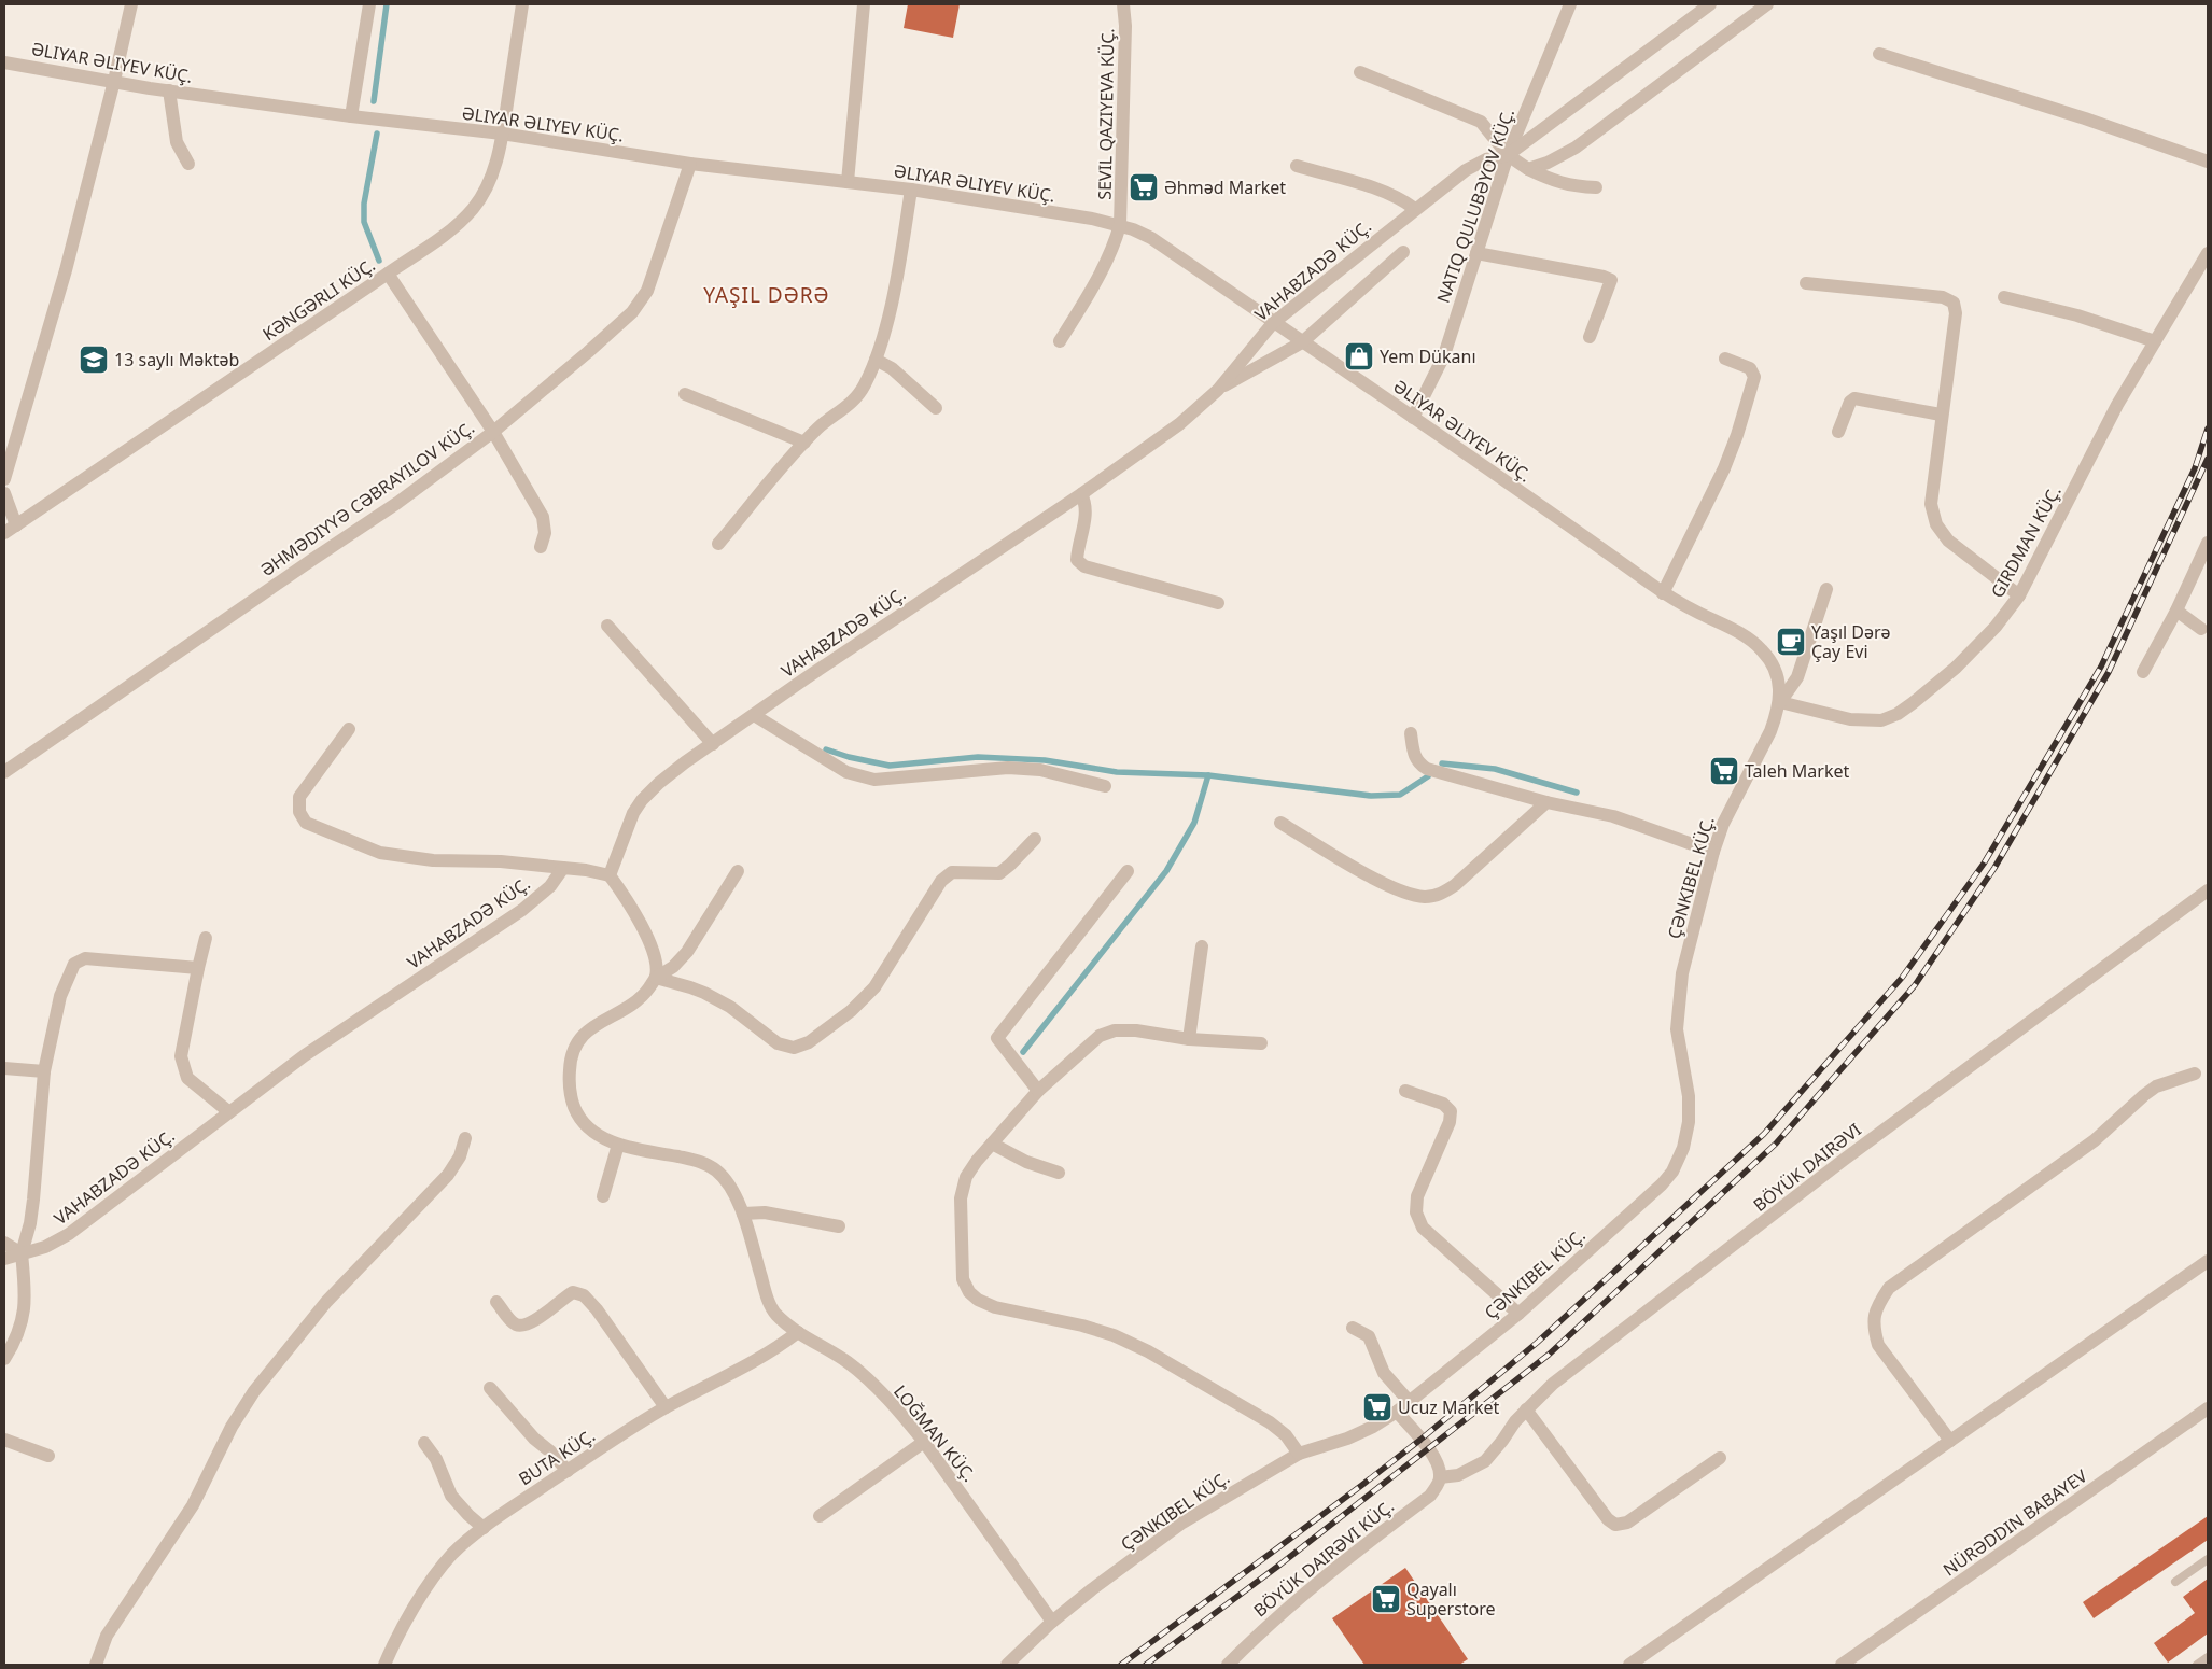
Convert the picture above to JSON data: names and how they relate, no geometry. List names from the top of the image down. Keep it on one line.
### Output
{"streets":{"street":["ƏLIYAR ƏLIYEV KÜÇ.","NATIQ QULUBƏYOV KÜÇ.","VAHABZADƏ KÜÇ.","KƏNGƏRLI KÜÇ.","GIRDMAN KÜÇ.","ÇƏNKIBEL KÜÇ.","BÖYÜK DAIRƏVI","LOĞMAN KÜÇ.","BUTA KÜÇ.","NÜRƏDDIN BABAYEV","BÖYÜK DAIRƏVI KÜÇ."]},"crossings":[["ƏLIYAR ƏLIYEV KÜÇ.","NATIQ QULUBƏYOV KÜÇ."],["ƏLIYAR ƏLIYEV KÜÇ.","VAHABZADƏ KÜÇ."],["ƏLIYAR ƏLIYEV KÜÇ.","KƏNGƏRLI KÜÇ."],["ƏLIYAR ƏLIYEV KÜÇ.","GIRDMAN KÜÇ."],["ƏLIYAR ƏLIYEV KÜÇ.","ÇƏNKIBEL KÜÇ."],["NATIQ QULUBƏYOV KÜÇ.","VAHABZADƏ KÜÇ."],["GIRDMAN KÜÇ.","ÇƏNKIBEL KÜÇ."],["ÇƏNKIBEL KÜÇ.","LOĞMAN KÜÇ."],["BÖYÜK DAIRƏVI","BÖYÜK DAIRƏVI KÜÇ."],["LOĞMAN KÜÇ.","BUTA KÜÇ."]],"districts":["YAŞIL DƏRƏ"],"places":{"supermarket":["Əhməd Market","Taleh Market","Ucuz Market","Qayalı Superstore"],"shop":["Yem Dükanı"],"school or university":["13 saylı Məktəb"],"cafe":["Yaşıl Dərə Çay Evi"]}}
